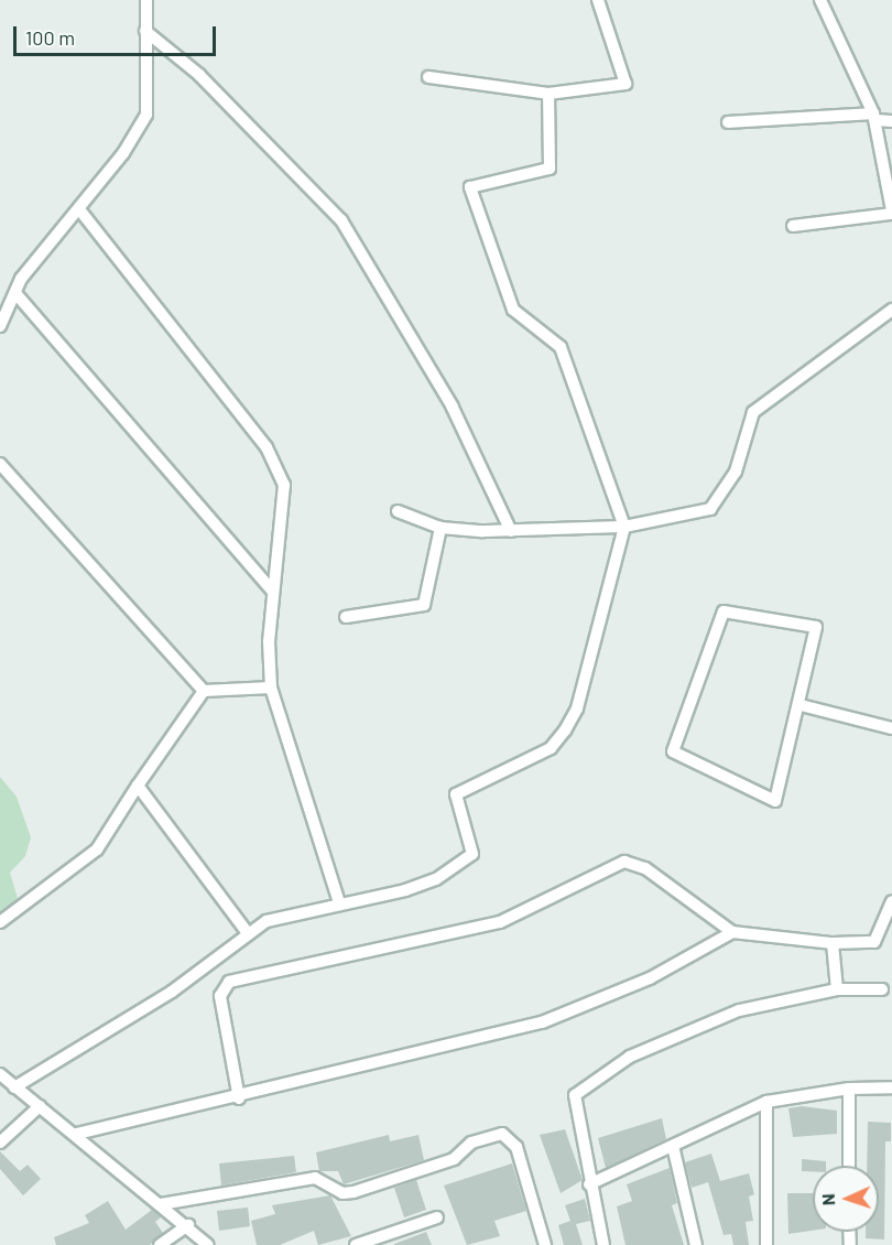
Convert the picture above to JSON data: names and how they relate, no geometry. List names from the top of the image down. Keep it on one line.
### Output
{"scale_bar":"100 m","north":"left"}
